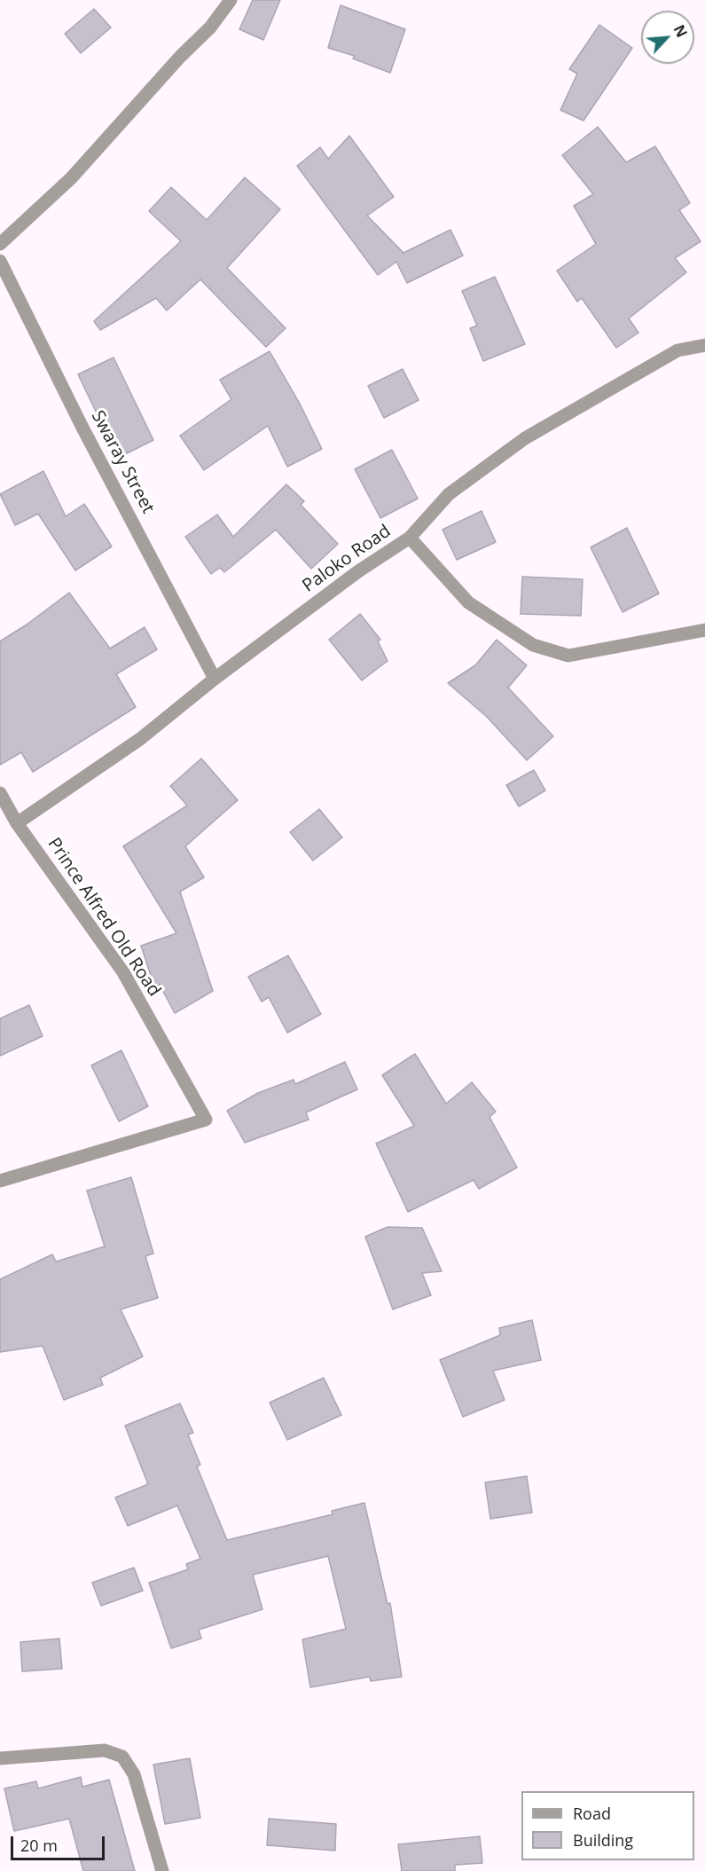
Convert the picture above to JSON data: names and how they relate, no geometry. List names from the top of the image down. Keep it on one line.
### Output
{"streets":{"street":["Swaray Street","Paloko Road","Prince Alfred Old Road"]},"crossings":[["Swaray Street","Paloko Road"],["Paloko Road","Prince Alfred Old Road"]],"legend":["Road","Building"],"scale_bar":"20 m","north":"top right"}
